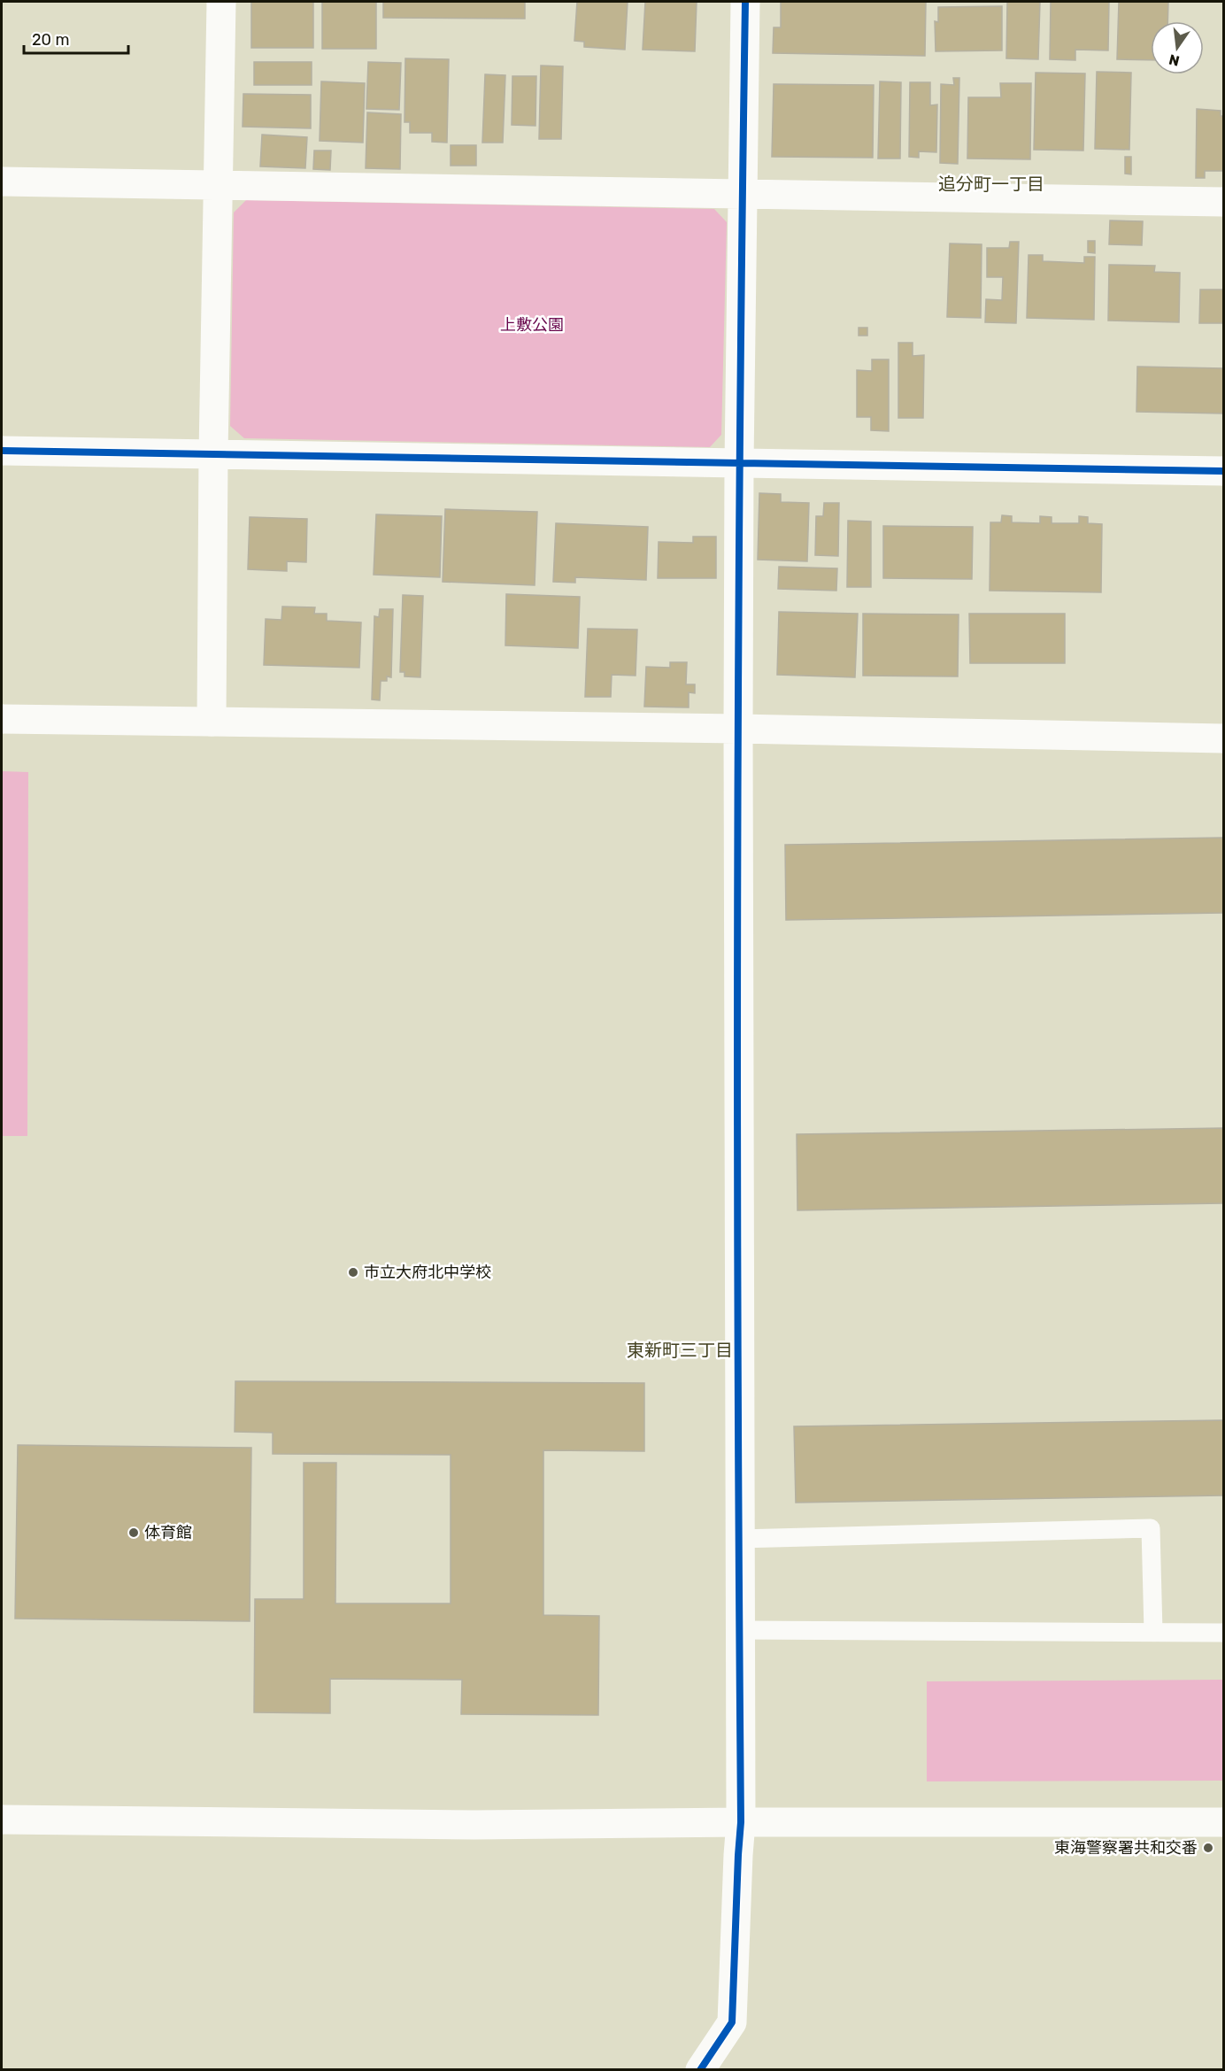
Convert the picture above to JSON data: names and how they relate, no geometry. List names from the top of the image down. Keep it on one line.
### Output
{"districts":["追分町一丁目","東新町三丁目"],"parks":["上敷公園"],"places":["市立大府北中学校","体育館","東海警察署共和交番"],"scale_bar":"20 m","north":"bottom"}
